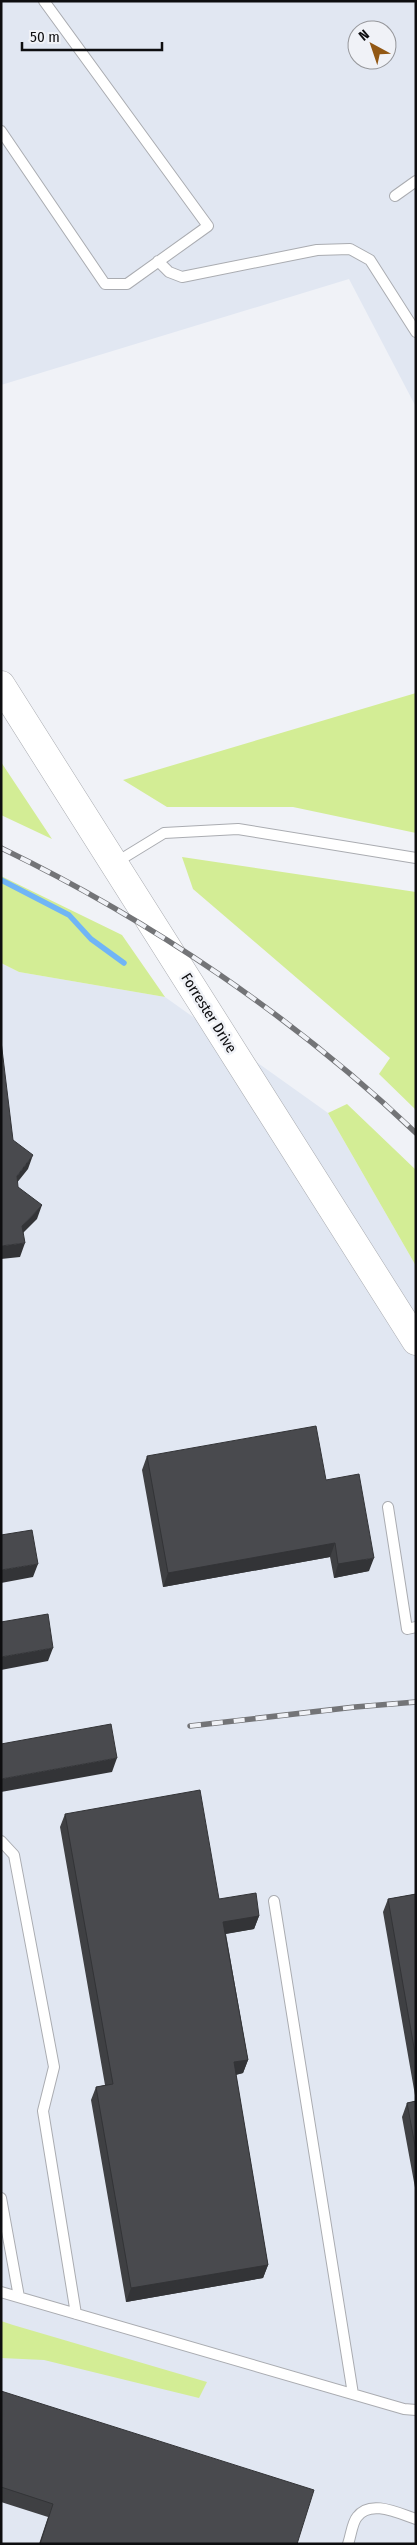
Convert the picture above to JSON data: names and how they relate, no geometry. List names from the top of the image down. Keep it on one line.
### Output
{"streets":{"street":["Forrester Drive"]},"scale_bar":"50 m","north":"top left"}
